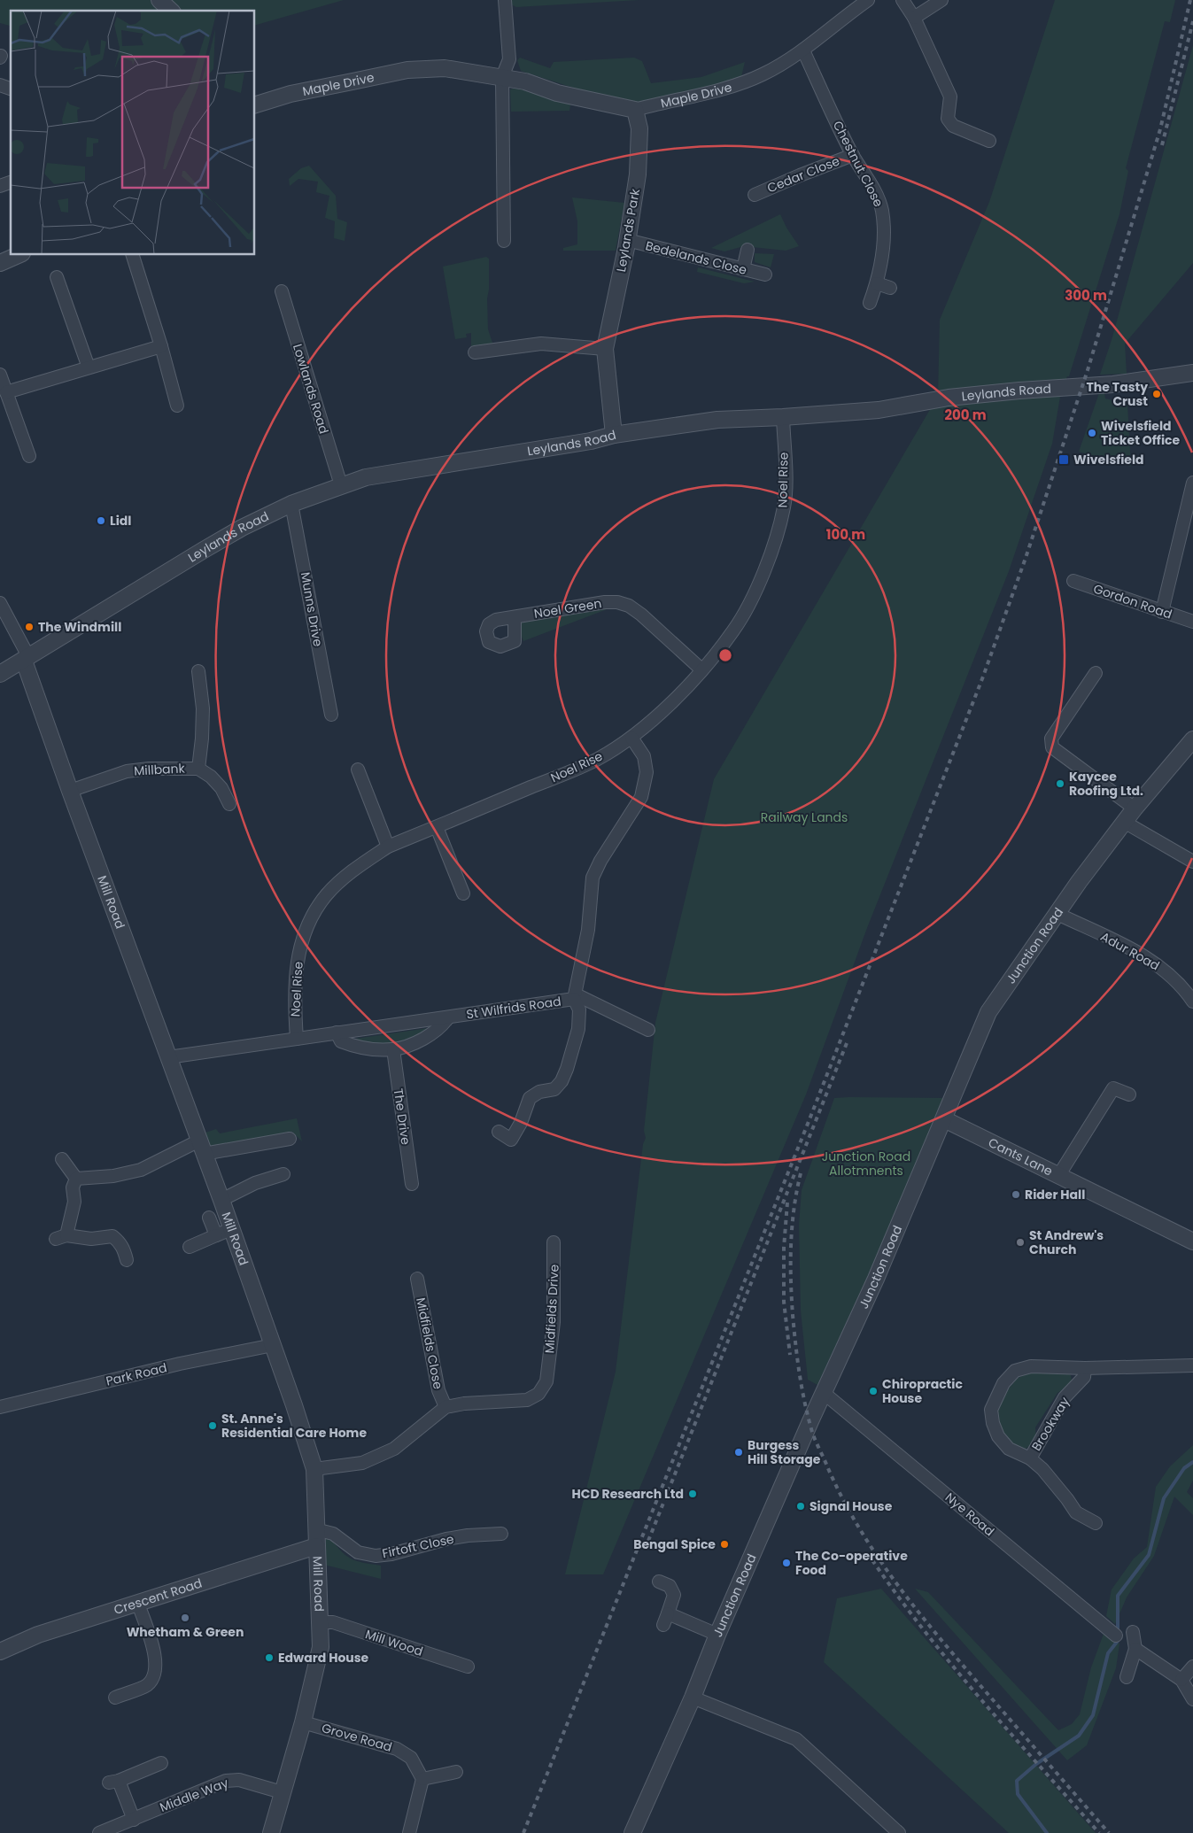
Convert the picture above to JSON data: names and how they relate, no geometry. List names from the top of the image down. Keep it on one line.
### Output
{"streets":{"street":["Maple Drive","Chestnut Close","Cedar Close","Leylands Park","Bedelands Close","Lowlands Road","Leylands Road","Noel Rise","Gordon Road","Noel Green","Munns Drive","Millbank","Mill Road","Junction Road","Adur Road","St Wilfrids Road","The Drive","Cants Lane","Midfields Drive","Midfields Close","Park Road","Brookway","Nye Road","Firtoft Close","Crescent Road","Mill Wood","Grove Road","Middle Way"]},"crossings":[["Maple Drive","Chestnut Close"],["Maple Drive","Leylands Park"],["Chestnut Close","Cedar Close"],["Leylands Park","Bedelands Close"],["Leylands Park","Leylands Road"],["Lowlands Road","Leylands Road"],["Leylands Road","Noel Rise"],["Leylands Road","Munns Drive"],["Leylands Road","Mill Road"],["Noel Rise","Noel Green"],["Noel Rise","St Wilfrids Road"],["Millbank","Mill Road"],["Mill Road","St Wilfrids Road"],["Mill Road","Midfields Drive"],["Mill Road","Park Road"],["Mill Road","Firtoft Close"],["Mill Road","Crescent Road"],["Mill Road","Mill Wood"],["Mill Road","Grove Road"],["Mill Road","Middle Way"],["Junction Road","Adur Road"],["Junction Road","Cants Lane"],["Junction Road","Nye Road"],["Midfields Drive","Midfields Close"]],"parks":["Railway Lands","Junction Road Allotmnents"],"places":{"other":["The Tasty Crust","Wivelsfield Ticket Office","Lidl","The Windmill","Kaycee Roofing Ltd.","Rider Hall","St Andrew's Church","Chiropractic House","St. Anne's Residential Care Home","Burgess Hill Storage","HCD Research Ltd","Signal House","Bengal Spice","The Co-operative Food","Whetham & Green","Edward House"],"transit":["Wivelsfield"]},"rings":["300 m","200 m","100 m"]}
